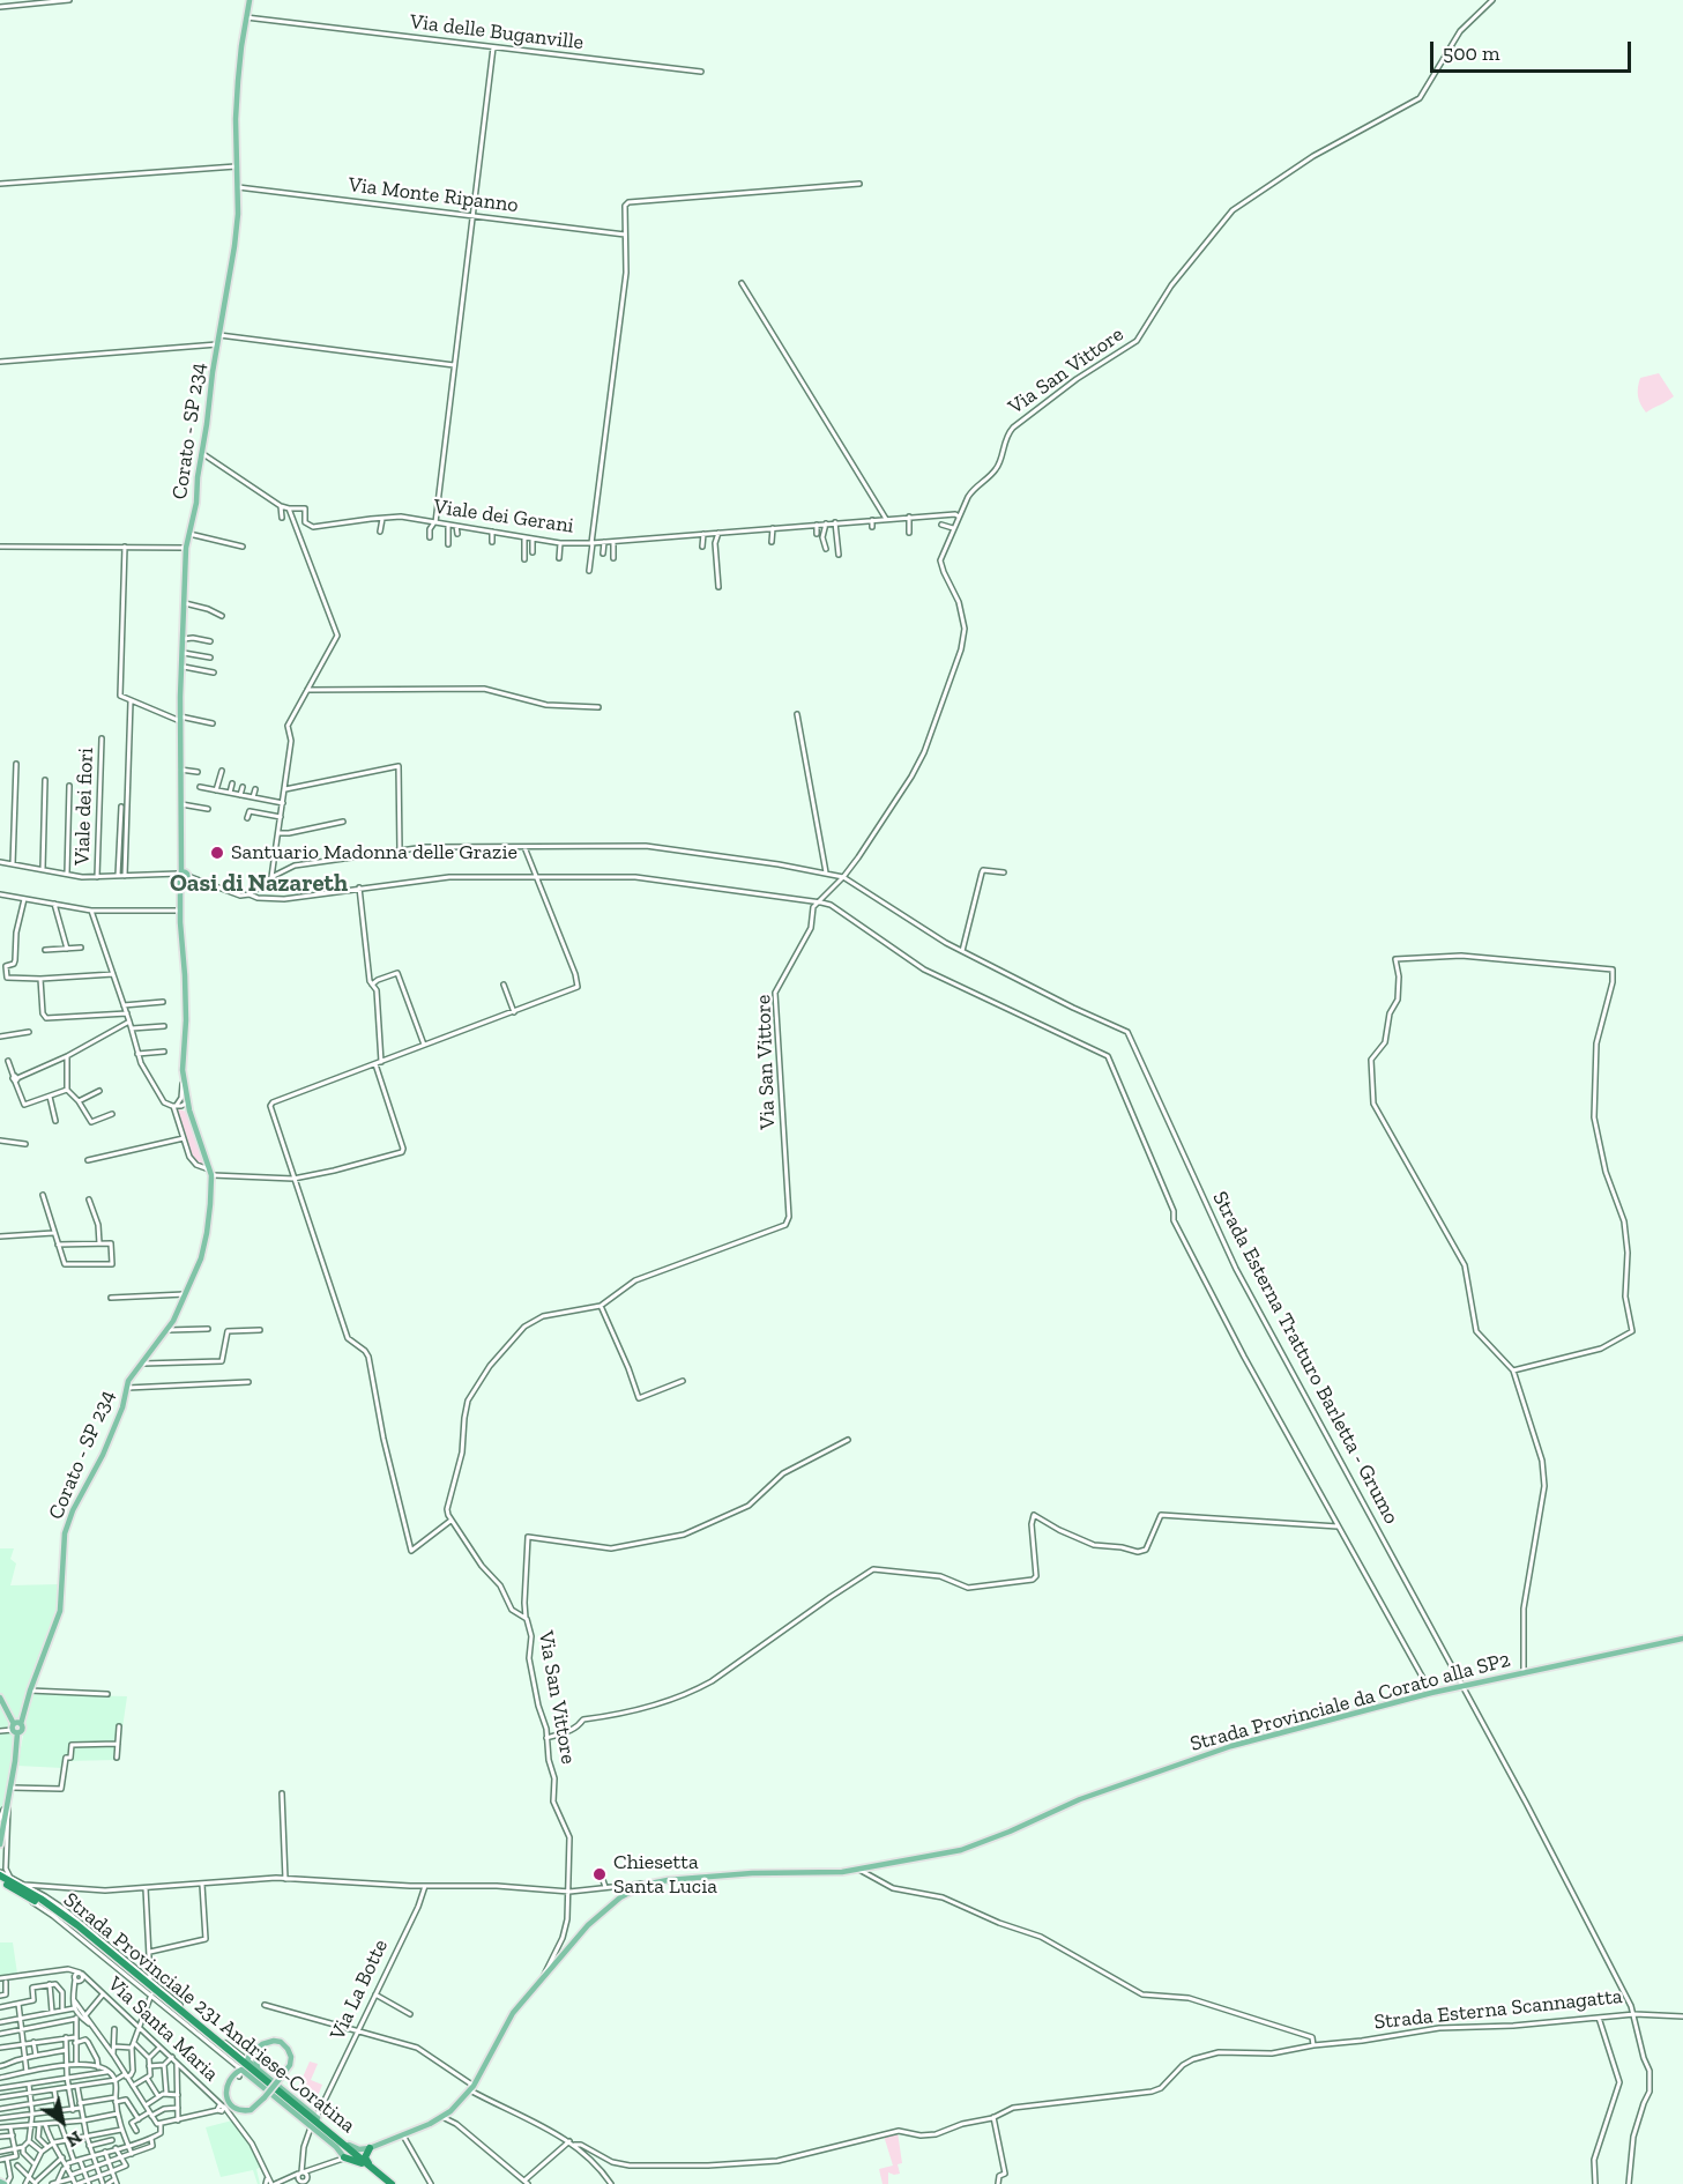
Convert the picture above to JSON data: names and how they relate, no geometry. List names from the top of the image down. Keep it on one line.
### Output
{"streets":{"highway":["Strada Provinciale 231 Andriese-Coratina"],"main road":["Corato - SP 234","Strada Provinciale da Corato alla SP2"],"street":["Via delle Buganville","Via Monte Ripanno","Via San Vittore","Viale dei Gerani","Viale dei fiori","Strada Esterna Tratturo Barletta - Grumo","Via La Botte","Strada Esterna Scannagatta","Via Santa Maria"]},"crossings":[["Via delle Buganville","Corato - SP 234"],["Via Monte Ripanno","Corato - SP 234"],["Via San Vittore","Viale dei Gerani"],["Via San Vittore","Strada Esterna Tratturo Barletta - Grumo"],["Via San Vittore","Strada Provinciale da Corato alla SP2"],["Corato - SP 234","Viale dei Gerani"],["Strada Esterna Tratturo Barletta - Grumo","Strada Provinciale da Corato alla SP2"],["Strada Esterna Tratturo Barletta - Grumo","Strada Esterna Scannagatta"],["Strada Provinciale da Corato alla SP2","Strada Esterna Scannagatta"],["Via La Botte","Strada Esterna Scannagatta"]],"districts":["Oasi di Nazareth"],"places":["Santuario Madonna delle Grazie","Chiesetta Santa Lucia"],"scale_bar":"500 m","north":"bottom right"}
